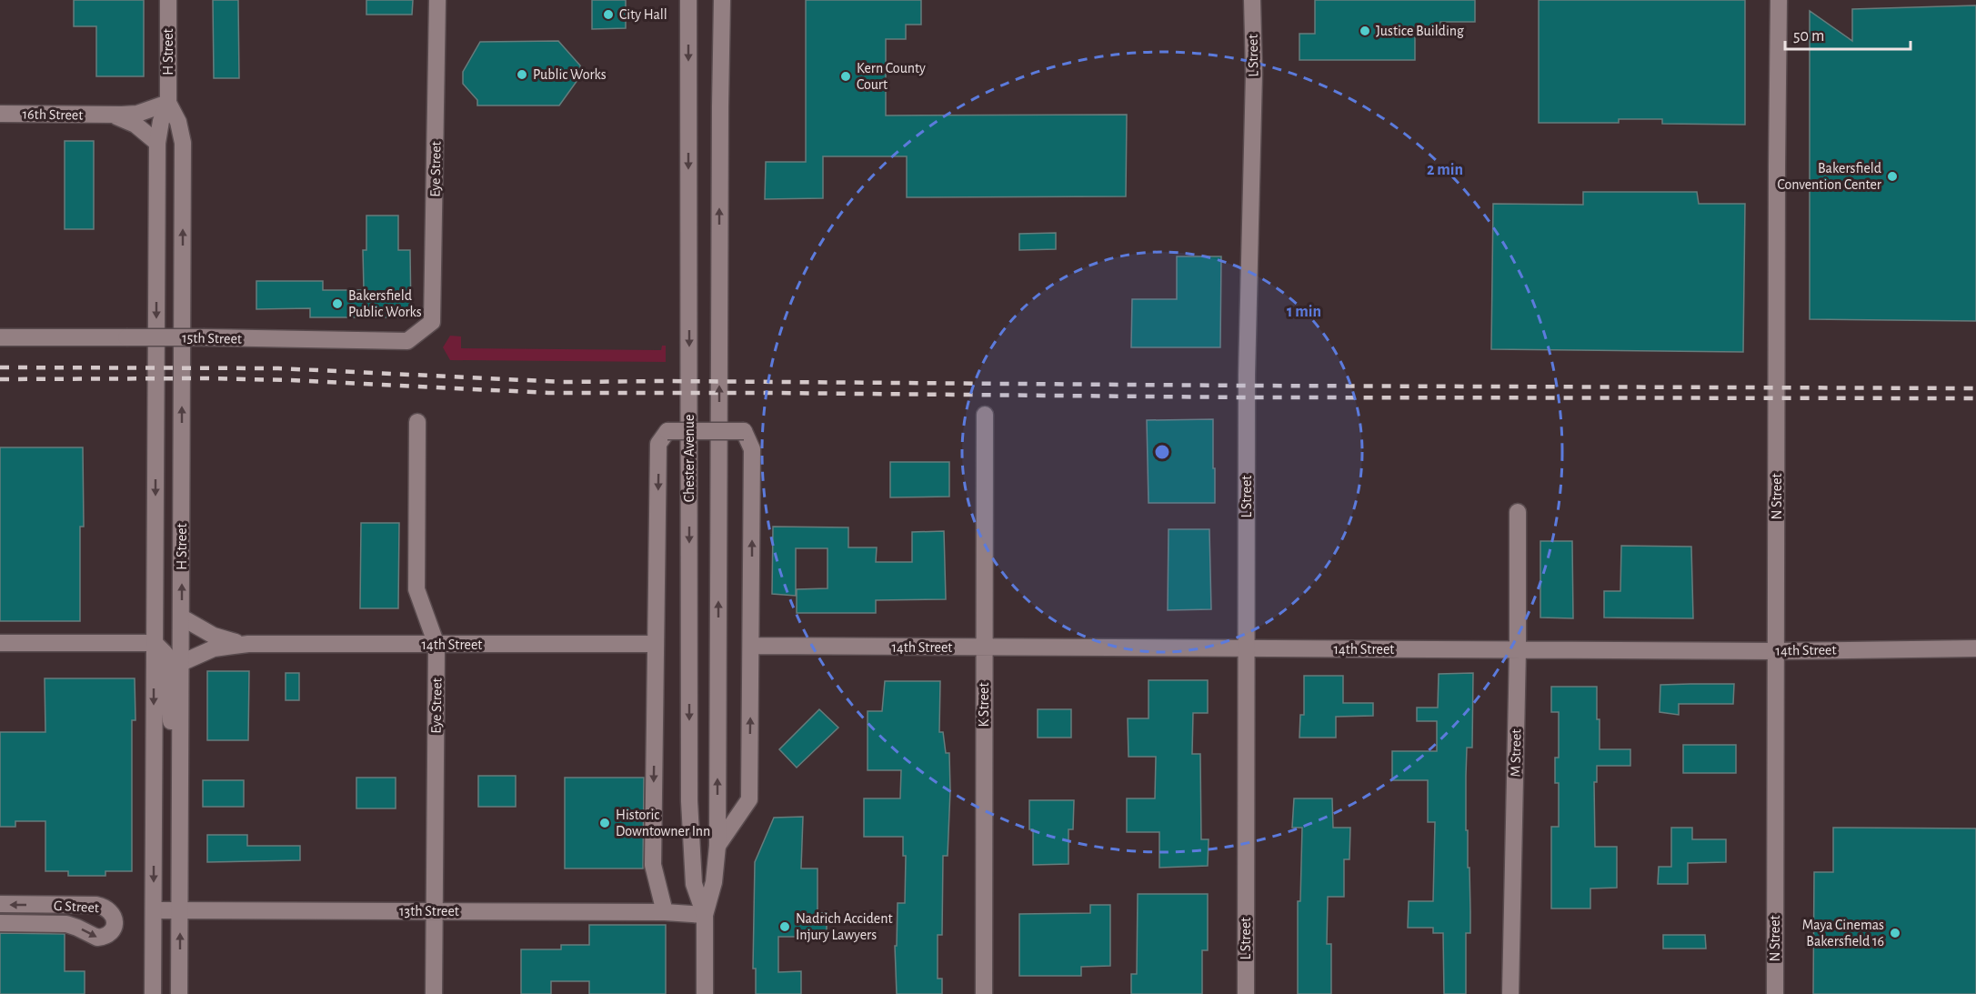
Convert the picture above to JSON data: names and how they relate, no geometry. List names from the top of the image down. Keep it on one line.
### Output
{"streets":{"street":["H Street","L Street","16th Street","Eye Street","15th Street","Chester Avenue","N Street","14th Street","K Street","M Street","G Street","13th Street"]},"crossings":[["H Street","16th Street"],["H Street","14th Street"],["H Street","13th Street"],["L Street","14th Street"],["Eye Street","15th Street"],["Eye Street","14th Street"],["Eye Street","13th Street"],["Chester Avenue","13th Street"],["N Street","14th Street"],["14th Street","K Street"],["14th Street","M Street"]],"places":["City Hall","Justice Building","Public Works","Kern County Court","Bakersfield Convention Center","Bakersfield Public Works","Historic Downtowner Inn","Nadrich Accident Injury Lawyers","Maya Cinemas Bakersfield 16"],"scale_bar":"50 m","rings":["2 min","1 min"]}
